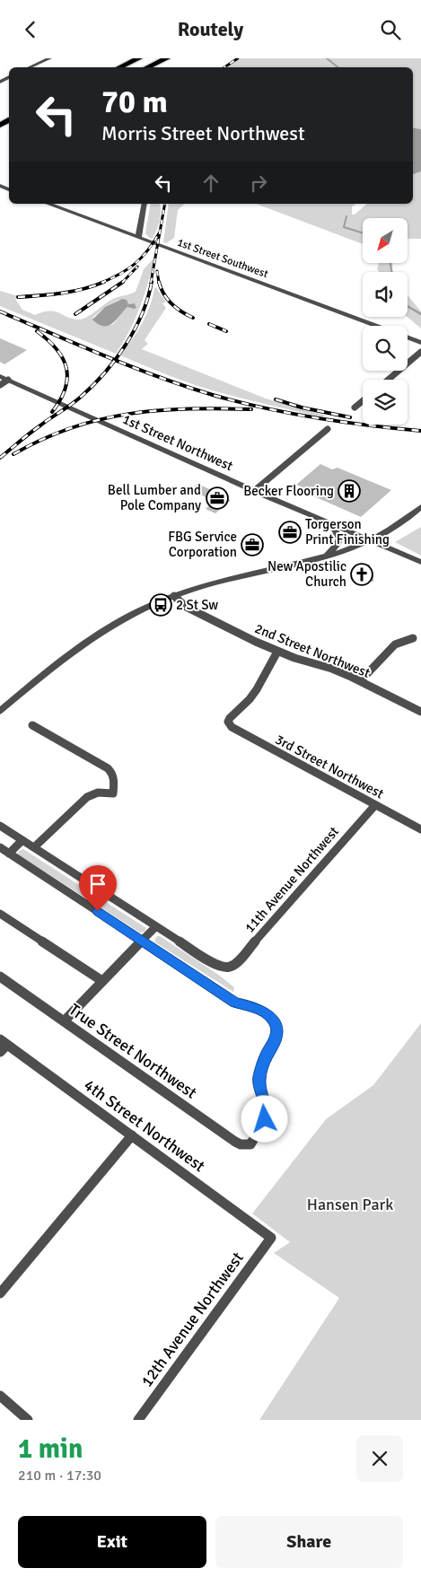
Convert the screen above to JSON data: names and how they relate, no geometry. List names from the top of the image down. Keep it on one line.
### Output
{"streets":{"street":["1st Street Southwest","1st Street Northwest","2nd Street Northwest","3rd Street Northwest","11th Avenue Northwest","True Street Northwest","4th Street Northwest","12th Avenue Northwest"]},"crossings":[["3rd Street Northwest","11th Avenue Northwest"],["4th Street Northwest","12th Avenue Northwest"]],"parks":["Hansen Park"],"places":{"building":["Becker Flooring"],"office":["Bell Lumber and Pole Company","Torgerson Print Finishing","FBG Service Corporation"],"church":["New Apostilic Church"],"bus stop":["2 St Sw"]},"north":"bottom left","page":{"header":"Routely","turn":["70 m","Morris Street Northwest"],"heading":["1 min","210 m · 17:30"],"buttons":["Exit","Share"]}}
